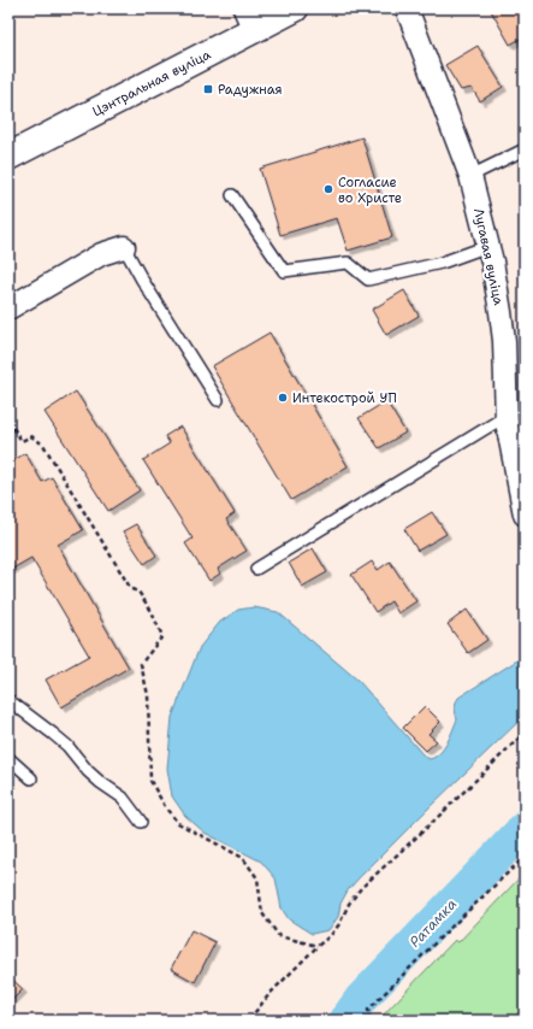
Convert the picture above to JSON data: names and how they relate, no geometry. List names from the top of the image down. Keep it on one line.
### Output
{"streets":{"street":["Цэнтральная вуліца","Лугавая вуліца"]},"water":["Ратамка"],"places":{"transit":["Радужная"],"other":["Согласие во Христе","Интекострой УП"]}}
